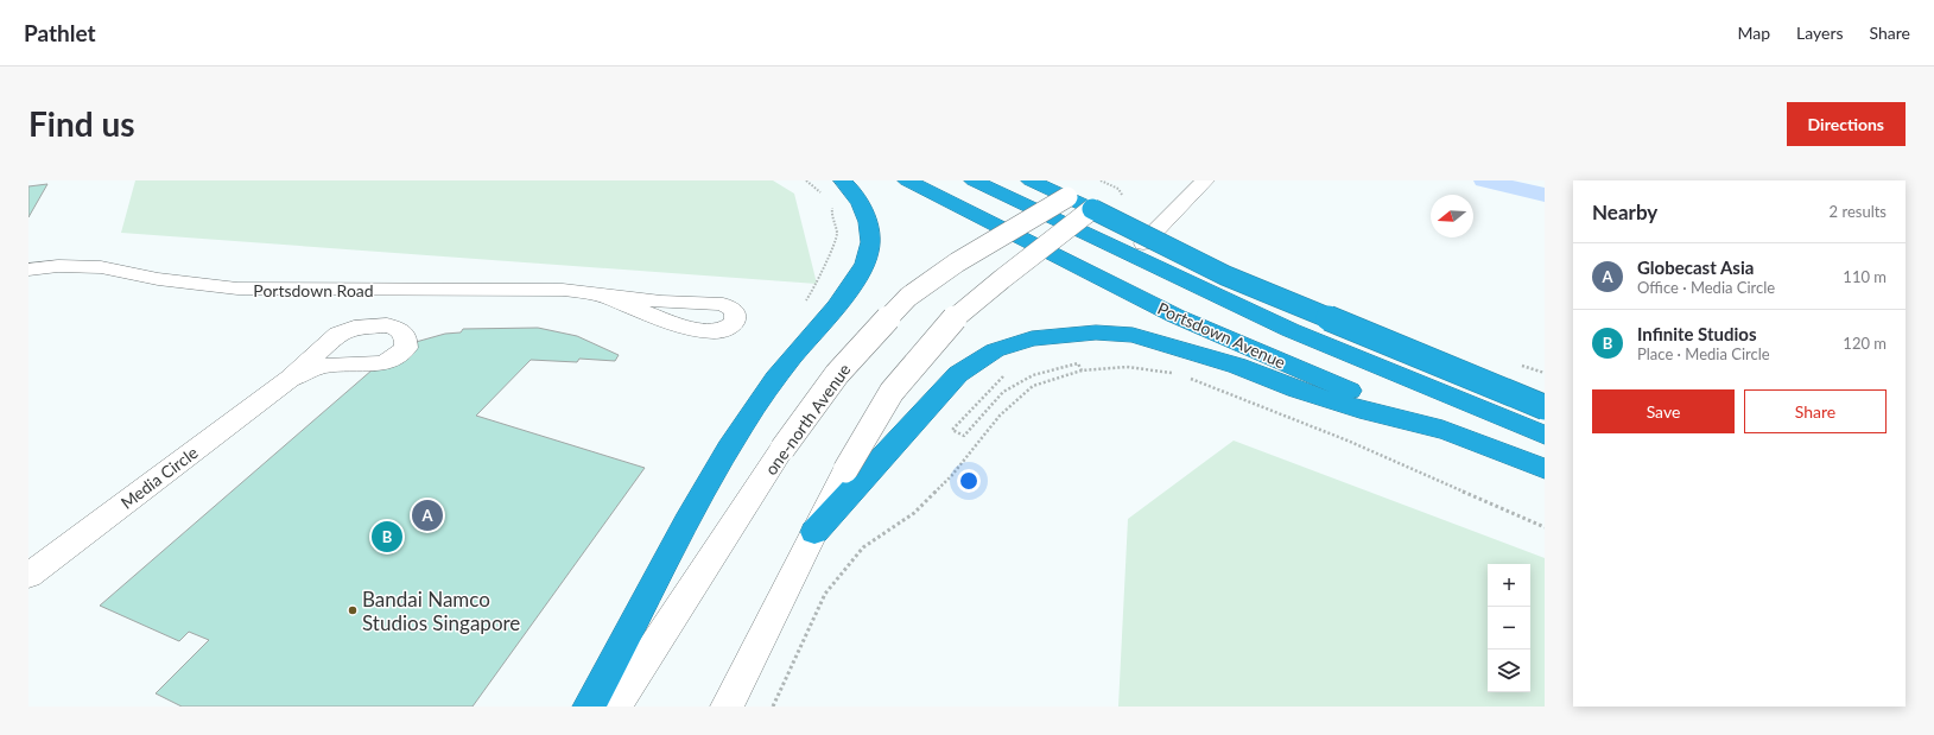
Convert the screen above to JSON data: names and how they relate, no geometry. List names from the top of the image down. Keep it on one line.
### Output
{"streets":{"highway":["Portsdown Avenue"],"street":["Portsdown Road","one-north Avenue","Media Circle"]},"places":["Bandai Namco Studios Singapore"],"north":"left","page":{"header":"Pathlet","nav":["Map","Layers","Share"],"buttons":["Directions",["Save","Share"]],"title":"Find us","heading":["Nearby","2 results"],"list":[{"mark":"A","name":"Globecast Asia","note":"Office · Media Circle","value":"110 m"},{"mark":"B","name":"Infinite Studios","note":"Place · Media Circle","value":"120 m"}],"pins":["A","B"],"map_buttons":["+","−"]}}
